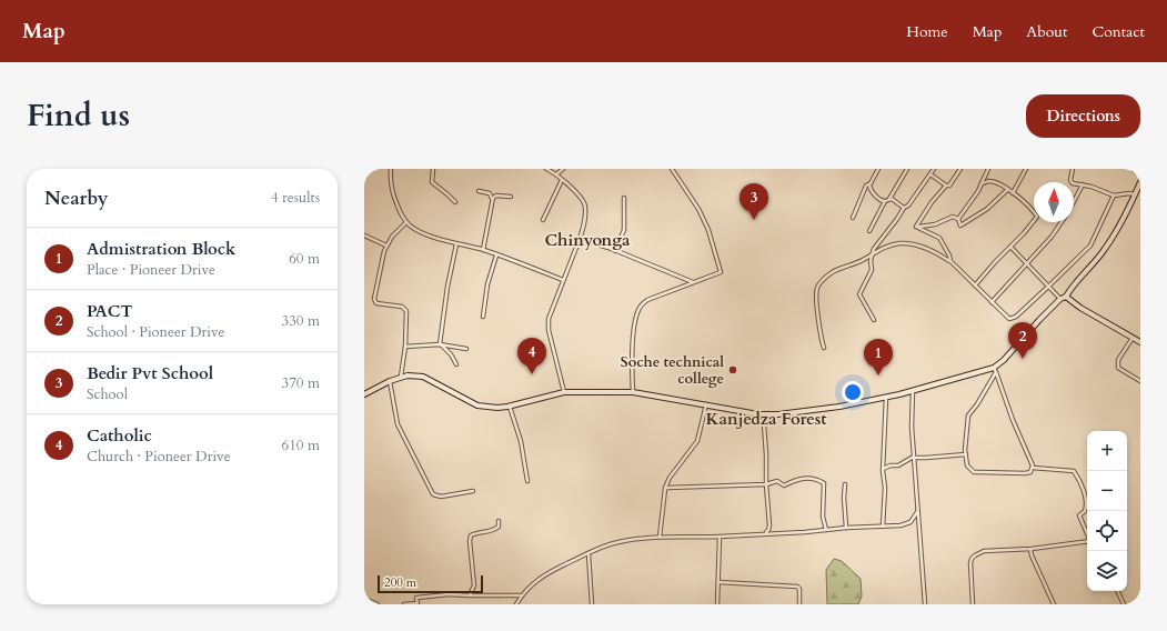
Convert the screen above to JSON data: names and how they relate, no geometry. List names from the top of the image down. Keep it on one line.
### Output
{"districts":["Chinyonga","Kanjedza Forest"],"places":["Soche technical college"],"scale_bar":"200 m","north":"top","page":{"header":"Map","nav":["Home","Map","About","Contact"],"title":"Find us","buttons":"Directions","heading":["Nearby","4 results"],"pins":["3","2","4","1"],"list":[{"mark":"1","name":"Admistration Block","note":"Place · Pioneer Drive","value":"60 m"},{"mark":"2","name":"PACT","note":"School · Pioneer Drive","value":"330 m"},{"mark":"3","name":"Bedir Pvt School","note":"School","value":"370 m"},{"mark":"4","name":"Catholic","note":"Church · Pioneer Drive","value":"610 m"}],"map_buttons":["+","−"],"scale":"200 m"}}
